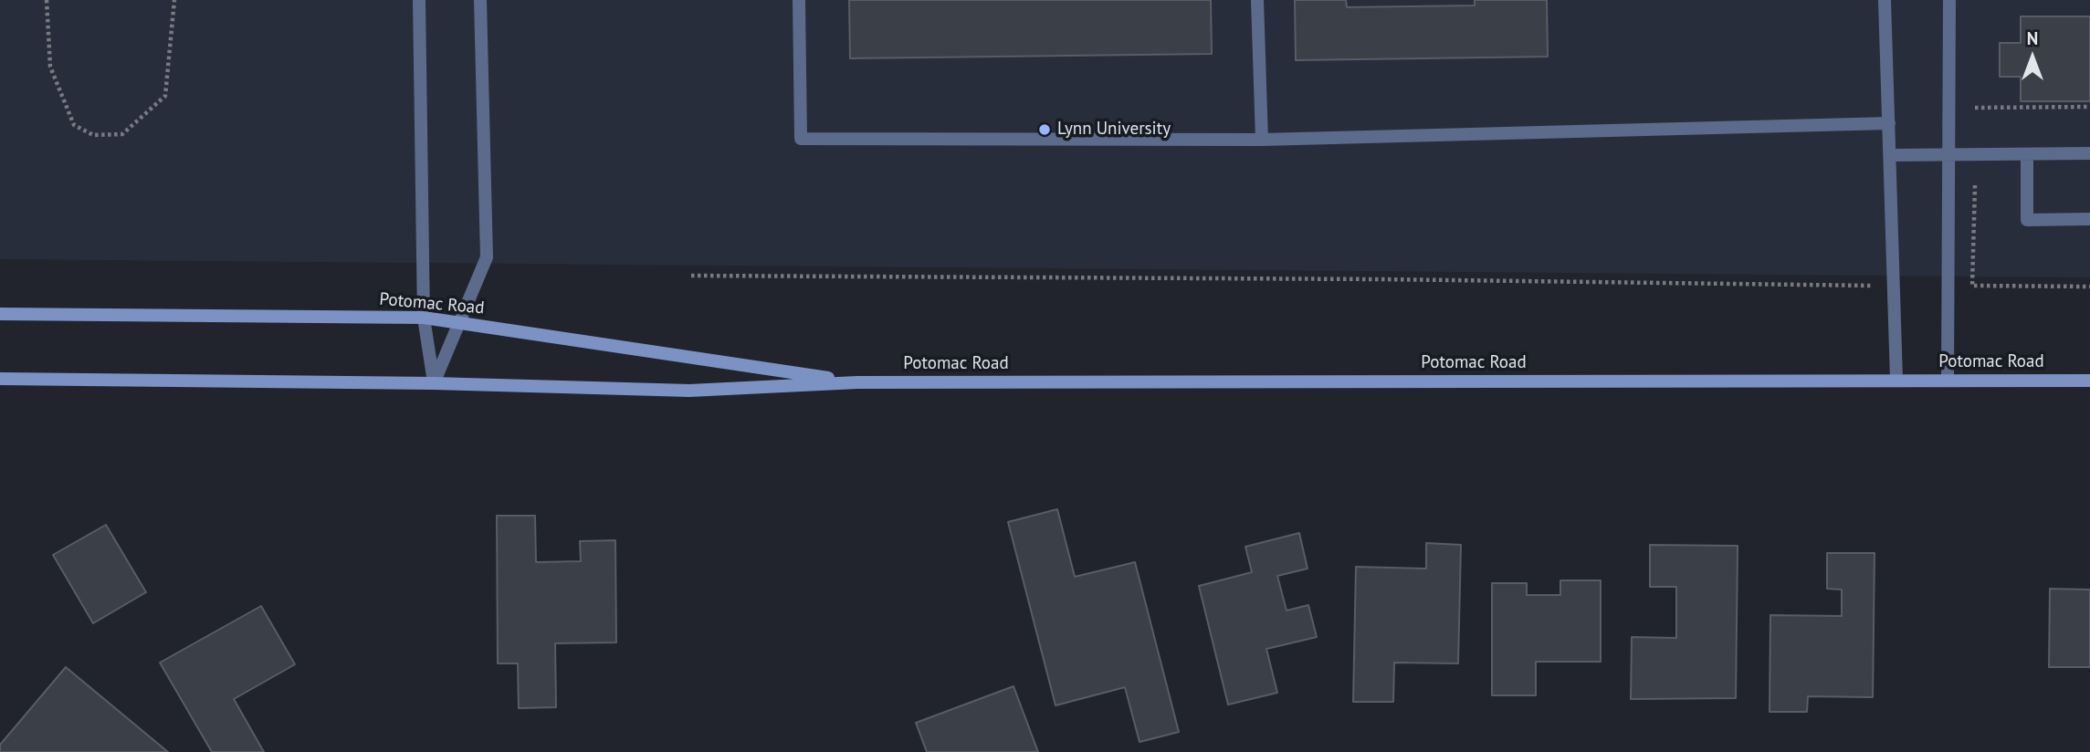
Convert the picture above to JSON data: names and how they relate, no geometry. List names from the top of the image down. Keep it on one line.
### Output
{"streets":{"street":["Potomac Road"]},"places":["Lynn University"],"north":"top"}
